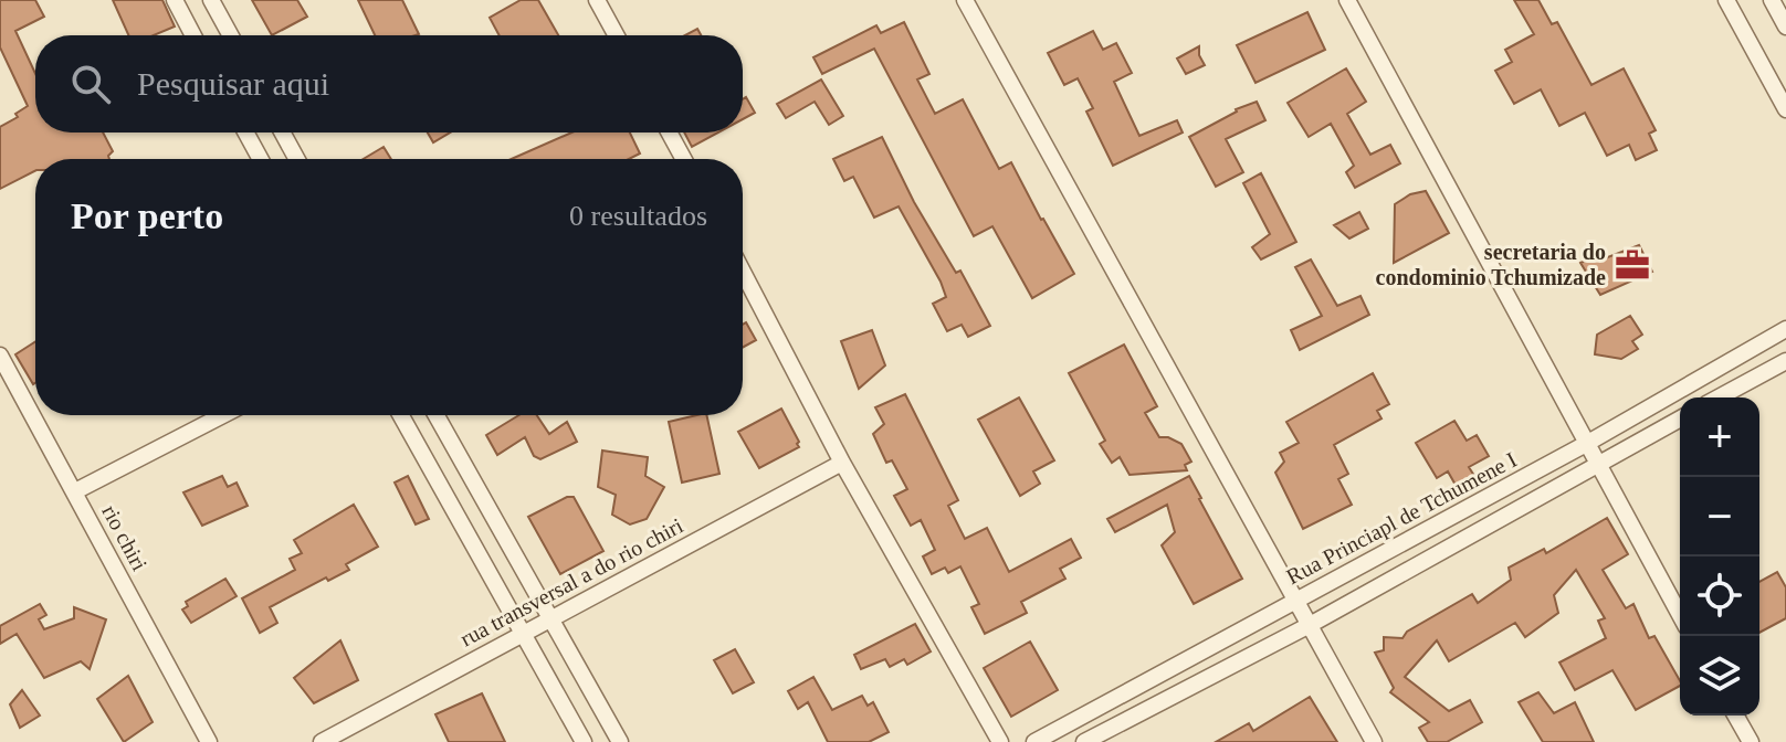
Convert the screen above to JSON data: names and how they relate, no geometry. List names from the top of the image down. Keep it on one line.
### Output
{"streets":{"street":["Rua Princiapl de Tchumene I","rio chiri","rua transversal a do rio chiri"]},"places":{"office":["secretaria do condominio Tchumizade"]},"page":{"search":"Pesquisar aqui","heading":["Por perto","0 resultados"],"map_buttons":["+","−"]}}
